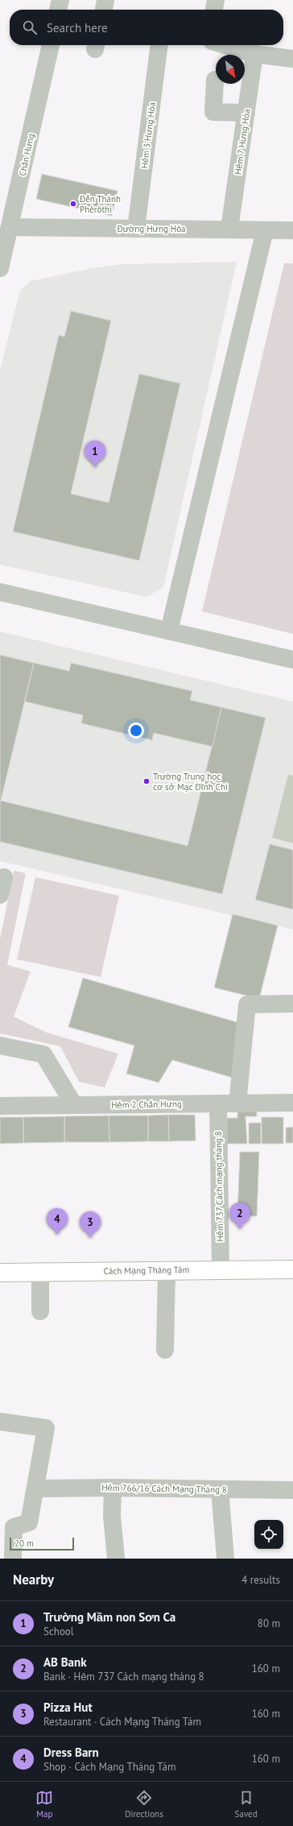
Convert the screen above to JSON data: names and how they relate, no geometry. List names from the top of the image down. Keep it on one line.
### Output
{"streets":{"main road":["Cách Mạng Tháng Tám"],"street":["Hẻm 3 Hưng Hóa","Hẻm 7 Hưng Hóa","Chấn Hưng","Đường Hưng Hóa","Hẻm 2 Chấn Hưng","Hẻm 737 Cách mạng tháng 8","Hẻm 766/16 Cách Mạng Tháng 8"]},"crossings":[["Hẻm 3 Hưng Hóa","Đường Hưng Hóa"],["Hẻm 7 Hưng Hóa","Đường Hưng Hóa"],["Chấn Hưng","Đường Hưng Hóa"],["Hẻm 2 Chấn Hưng","Hẻm 737 Cách mạng tháng 8"],["Hẻm 737 Cách mạng tháng 8","Cách Mạng Tháng Tám"]],"places":["Đến Thánh Phêrôthi","Trường Trung học cơ sở Mạc Đĩnh Chi"],"scale_bar":"20 m","north":"bottom right","page":{"search":"Search here","pins":["1","2","4","3"],"scale":"20 m","heading":["Nearby","4 results"],"list":[{"mark":"1","name":"Trường Mầm non Sơn Ca","note":"School","value":"80 m"},{"mark":"2","name":"AB Bank","note":"Bank · Hẻm 737 Cách mạng tháng 8","value":"160 m"},{"mark":"3","name":"Pizza Hut","note":"Restaurant · Cách Mạng Tháng Tám","value":"160 m"},{"mark":"4","name":"Dress Barn","note":"Shop · Cách Mạng Tháng Tám","value":"160 m"}],"nav":["Map","Directions","Saved"]}}
